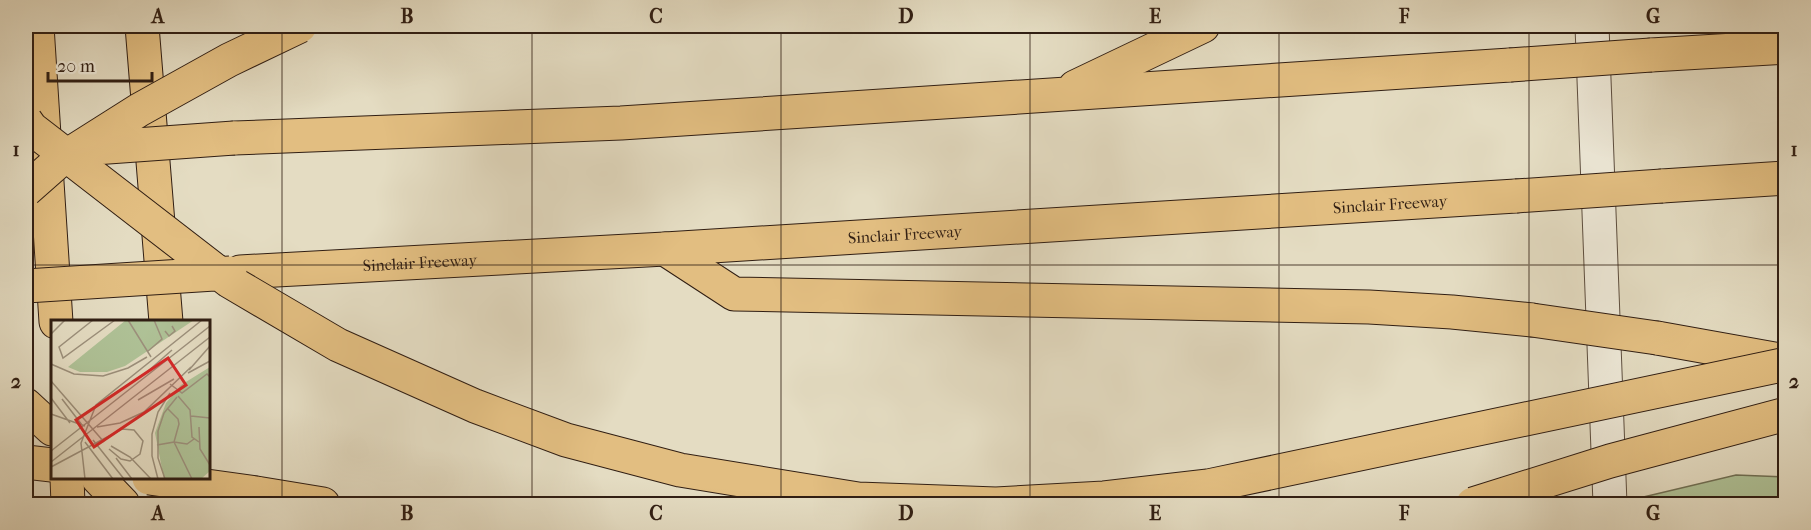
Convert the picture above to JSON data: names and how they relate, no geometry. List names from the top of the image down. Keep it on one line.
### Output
{"streets":{"highway":["Sinclair Freeway"]},"scale_bar":"20 m","grid":{"columns":["A","B","C","D","E","F","G"],"rows":["1","2"]}}
